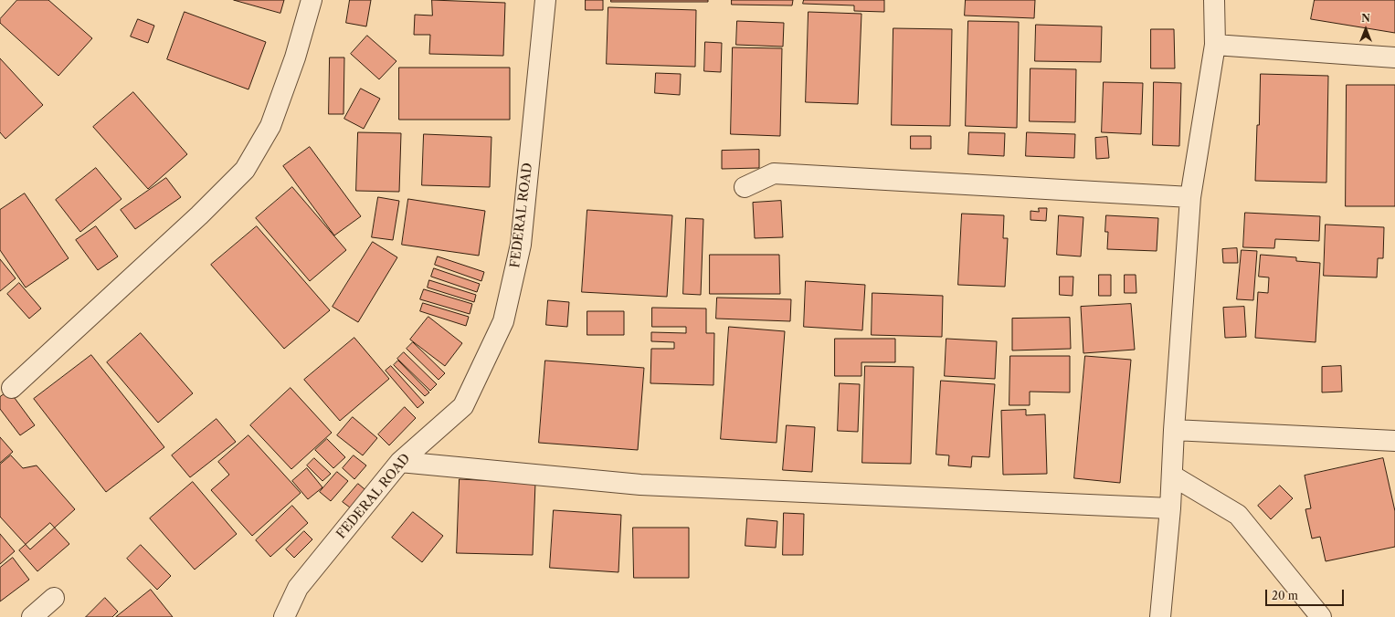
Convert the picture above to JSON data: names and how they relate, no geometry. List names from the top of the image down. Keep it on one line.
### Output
{"streets":{"street":["FEDERAL ROAD"]},"scale_bar":"20 m","north":"top"}
